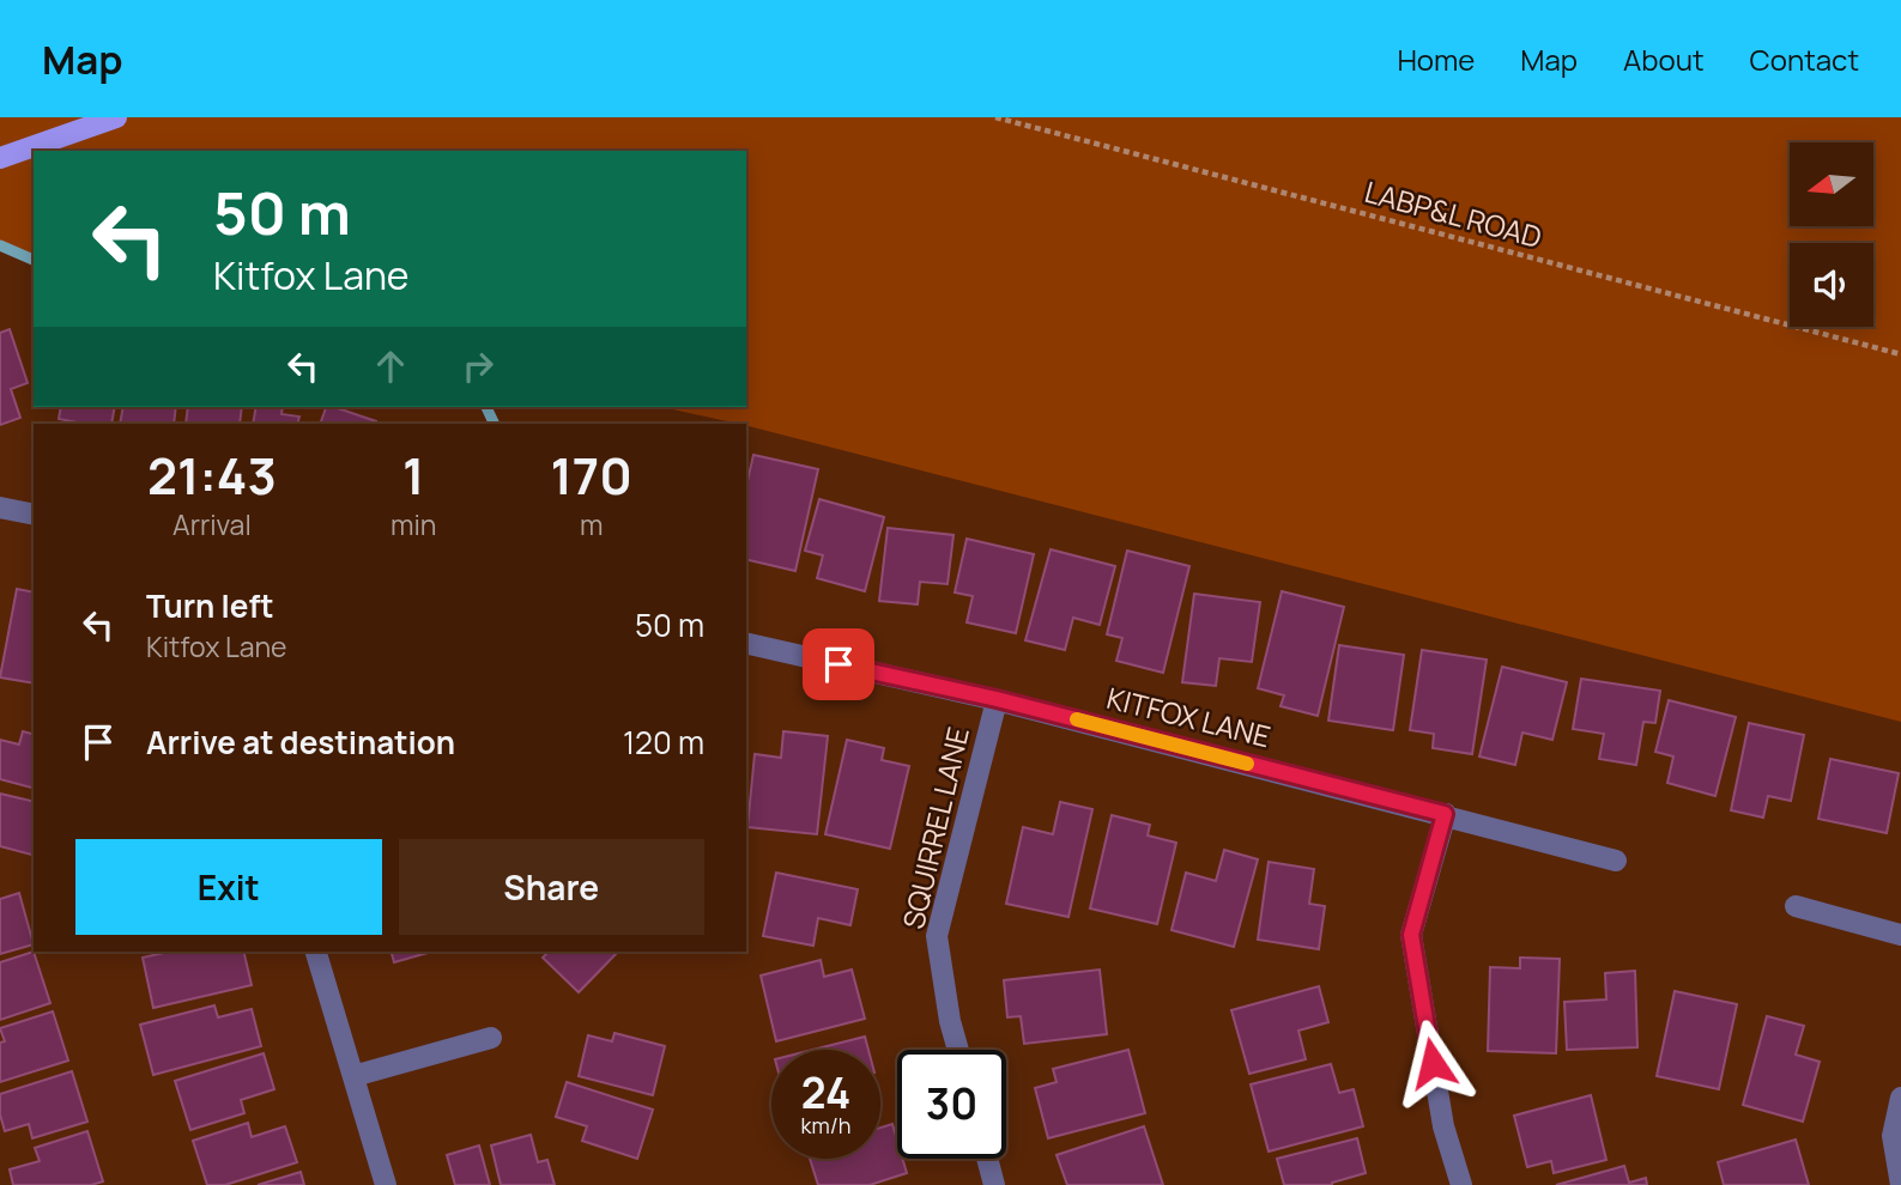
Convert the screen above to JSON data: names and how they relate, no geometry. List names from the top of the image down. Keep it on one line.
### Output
{"streets":{"street":["KITFOX LANE","SQUIRREL LANE"],"path":["LABP&L ROAD"]},"crossings":[["KITFOX LANE","SQUIRREL LANE"]],"north":"left","page":{"header":"Map","nav":["Home","Map","About","Contact"],"turn":["50 m","Kitfox Lane"],"eta":["21:43","Arrival","1","min","170","m"],"list":[{"name":"Turn left","note":"Kitfox Lane","value":"50 m"},{"name":"Arrive at destination","value":"120 m"}],"buttons":["Exit","Share"],"speed":"24 km/h","limit":"30"}}
